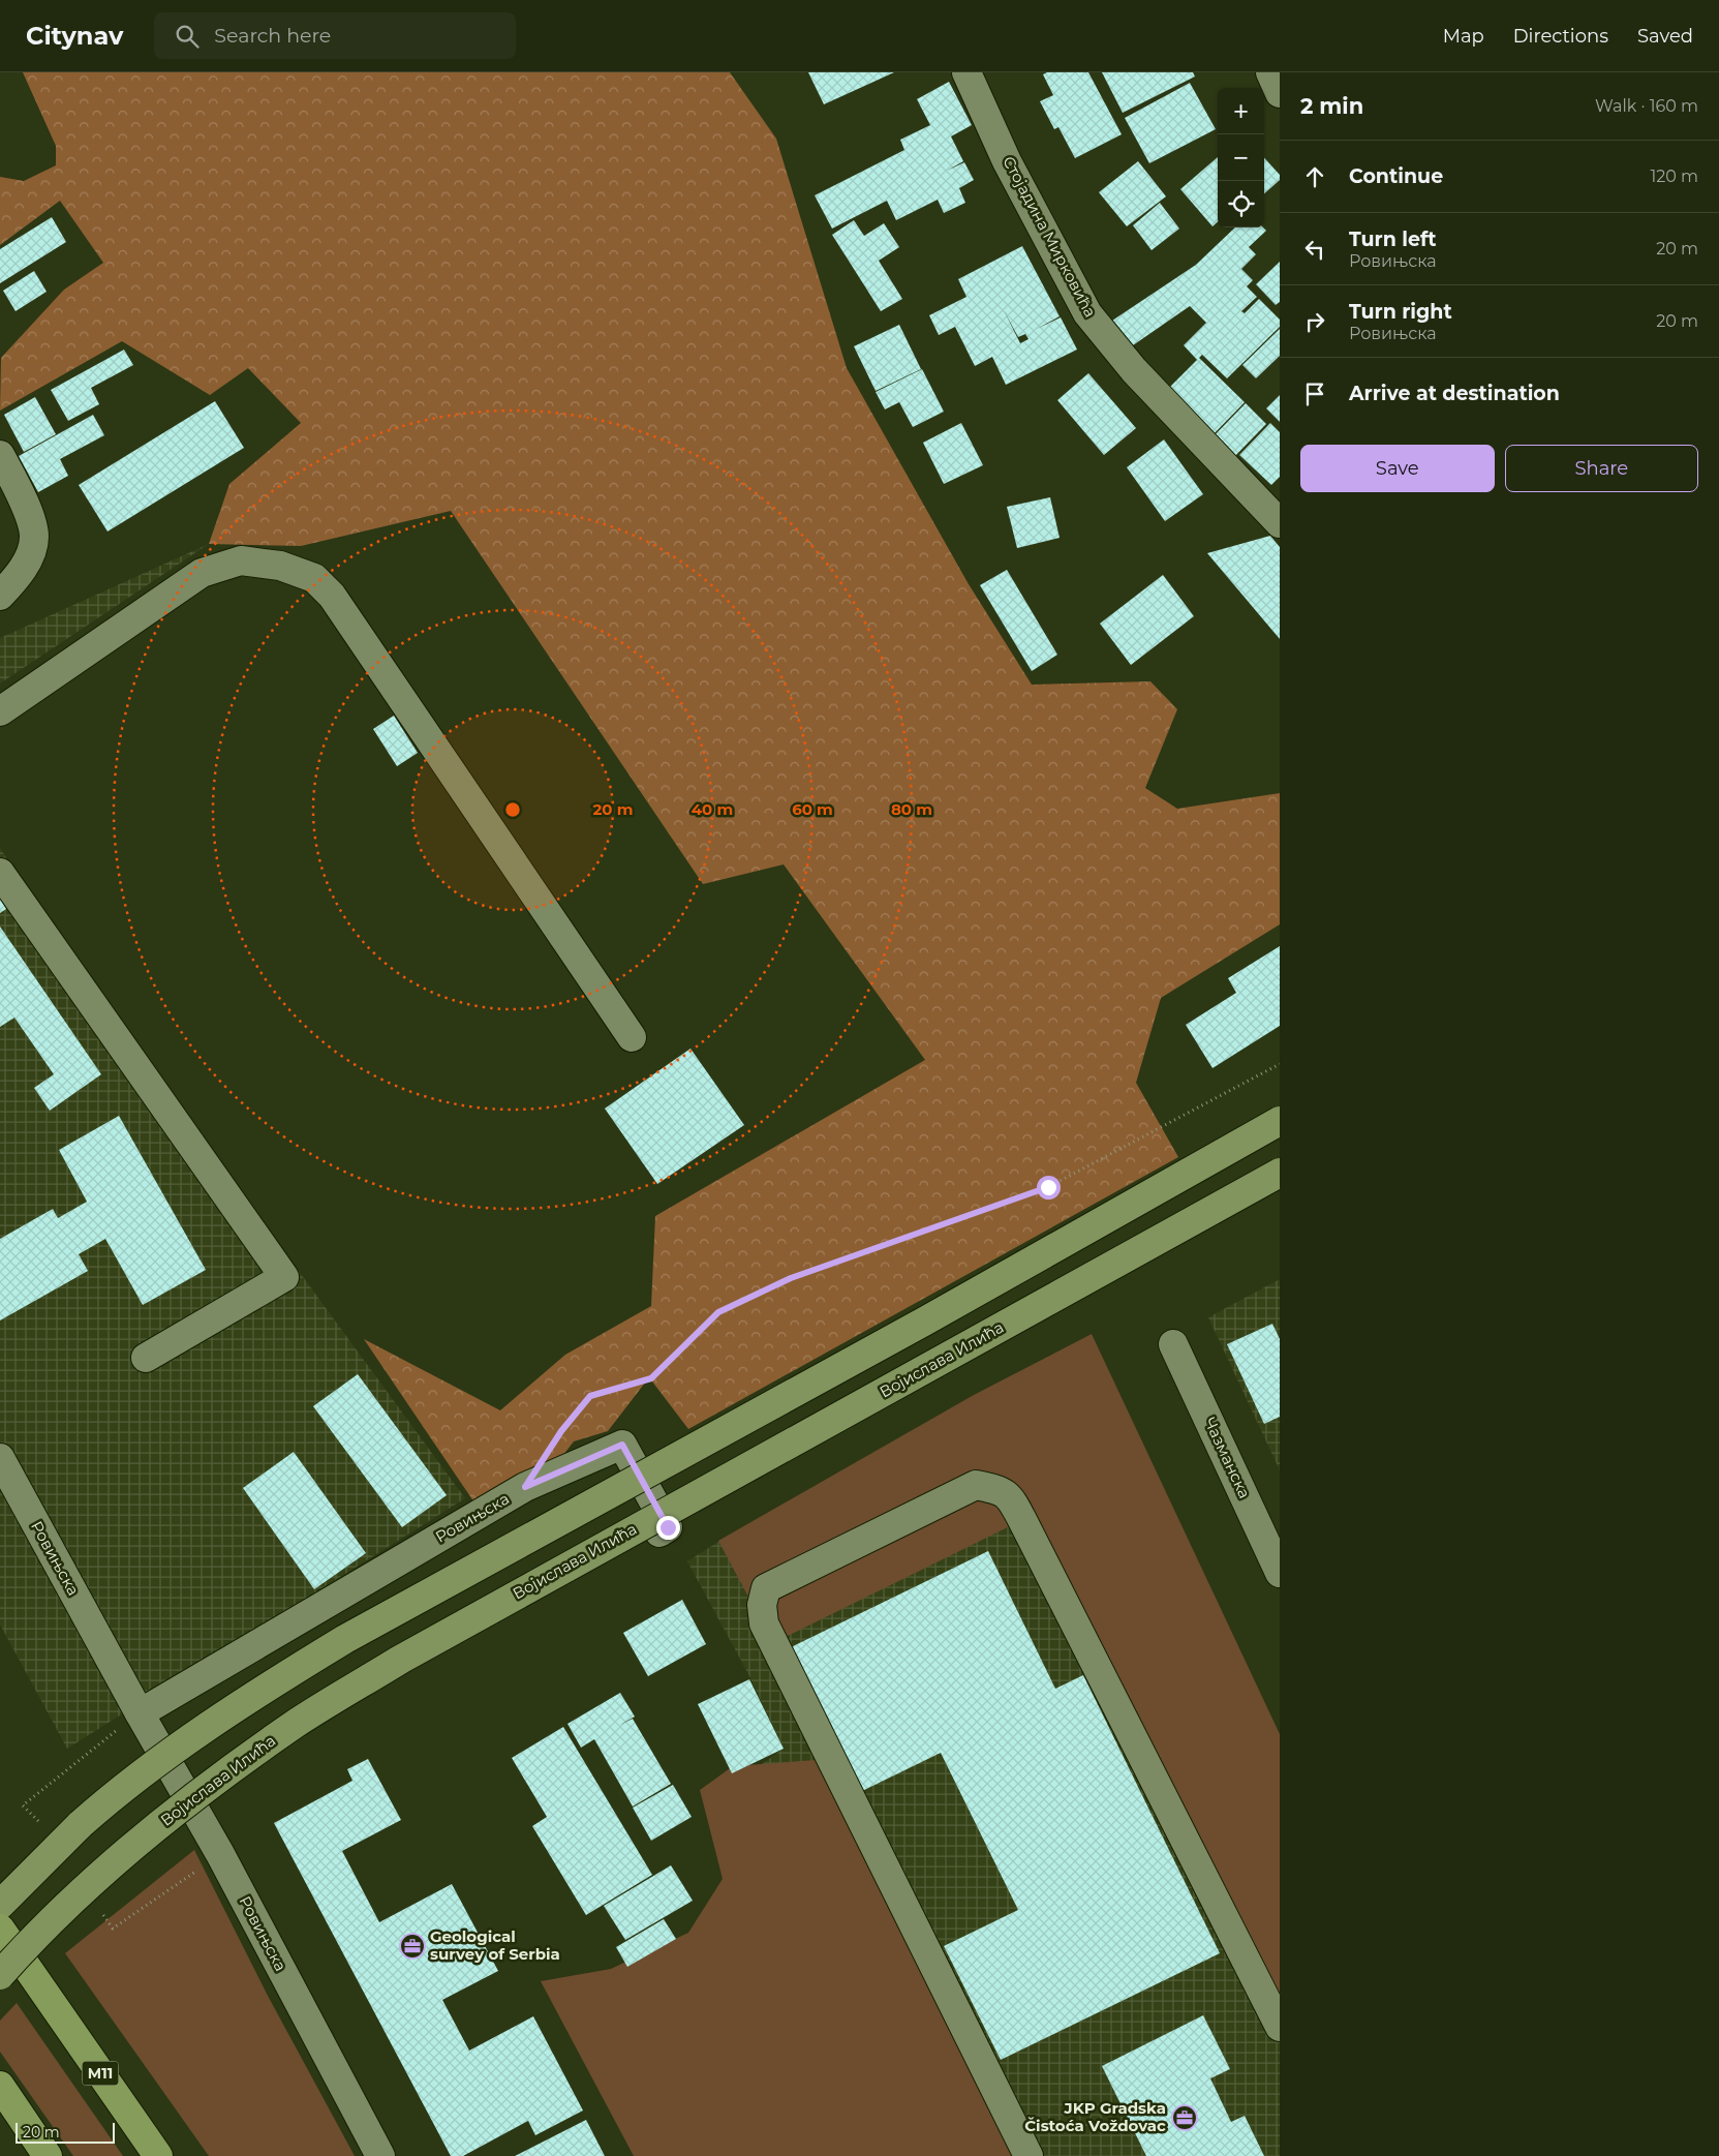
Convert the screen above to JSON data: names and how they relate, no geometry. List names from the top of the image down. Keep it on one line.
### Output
{"streets":{"highway":["M11"],"main road":["Војислава Илића"],"street":["Стојадина Мирковића","Чазманска","Ровињска"]},"places":{"office":["Geological survey of Serbia","JKP Gradska Čistoća Voždovac"]},"scale_bar":"20 m","page":{"header":"Citynav","search":"Search here","nav":["Map","Directions","Saved"],"heading":["2 min","Walk · 160 m"],"map_buttons":["+","−"],"list":[["Continue","120 m"],["Turn left","Ровињска","20 m"],["Turn right","Ровињска","20 m"],"Arrive at destination"],"buttons":["Save","Share"],"scale":"20 m"},"rings":["20 m","40 m","60 m","80 m"]}
